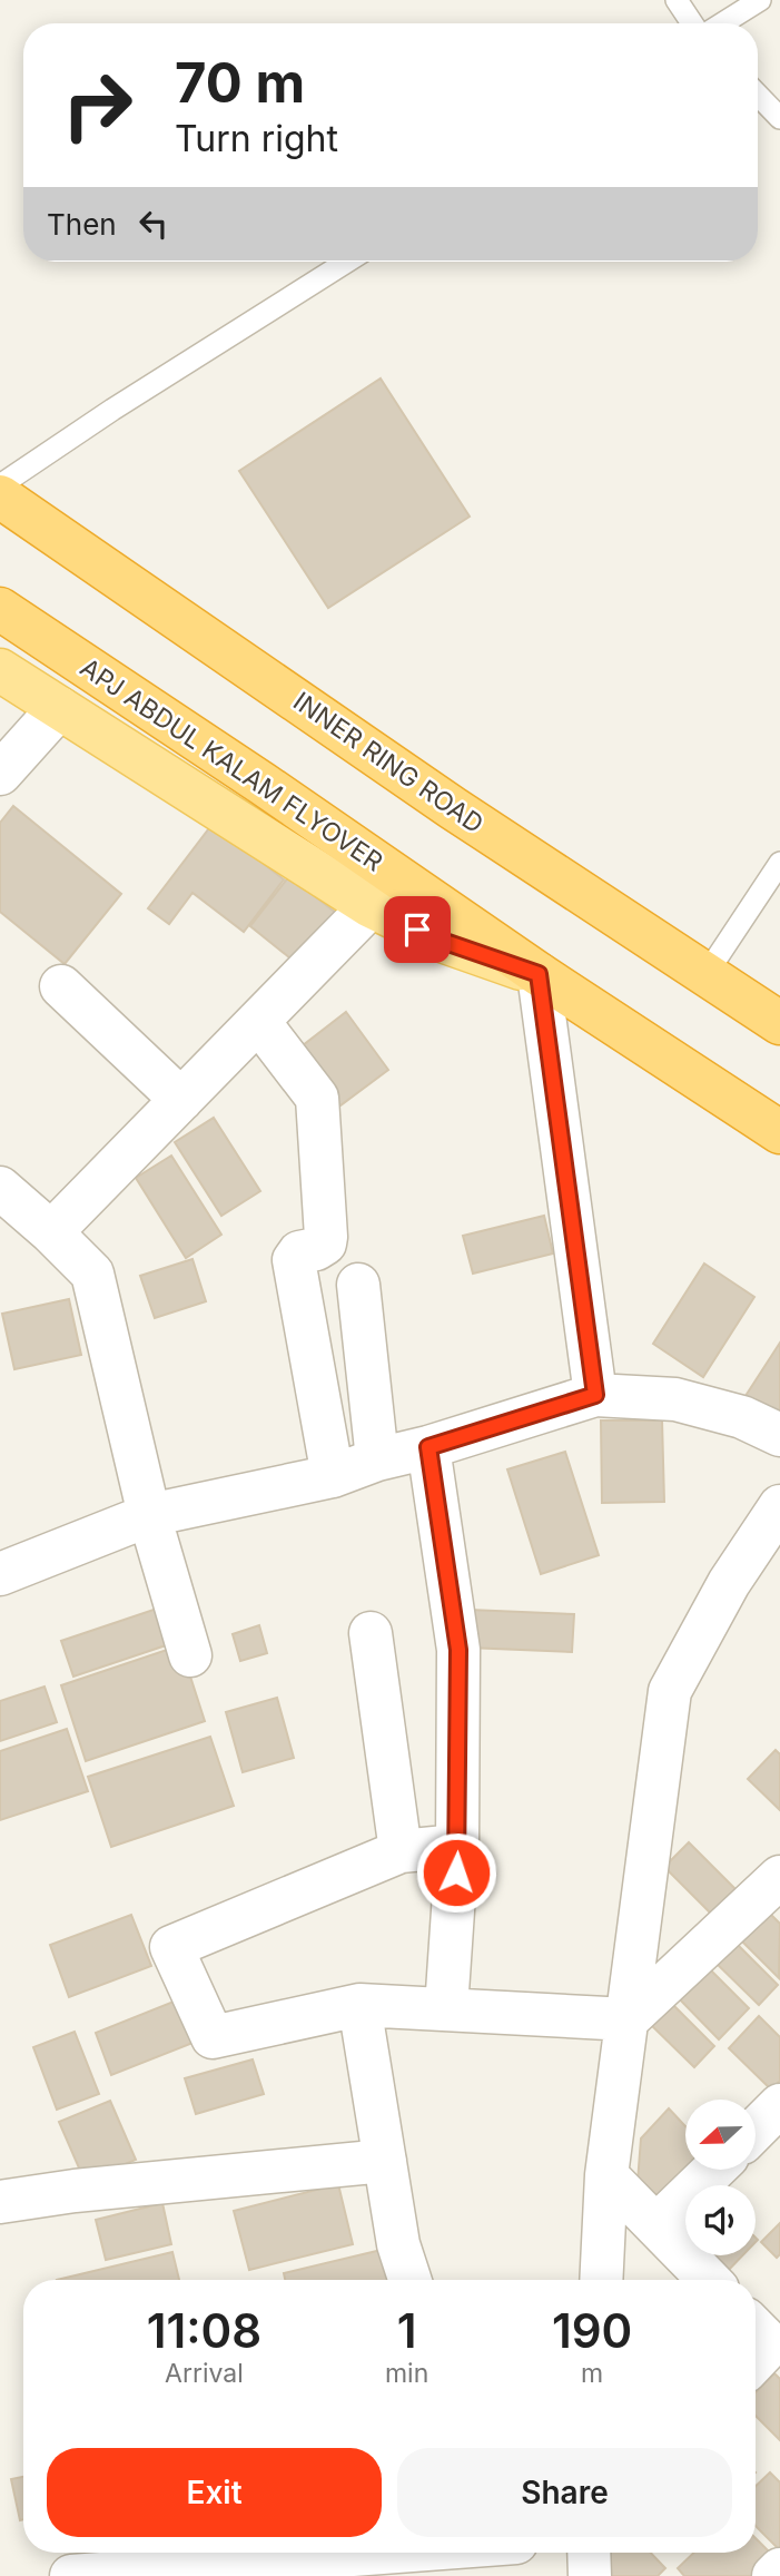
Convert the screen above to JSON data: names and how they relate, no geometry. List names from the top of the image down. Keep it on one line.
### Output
{"streets":{"highway":["INNER RING ROAD","APJ ABDUL KALAM FLYOVER"]},"north":"left","page":{"turn":["70 m","Turn right"],"then":"Then","eta":["11:08","Arrival","1","min","190","m"],"buttons":["Exit","Share"]}}
